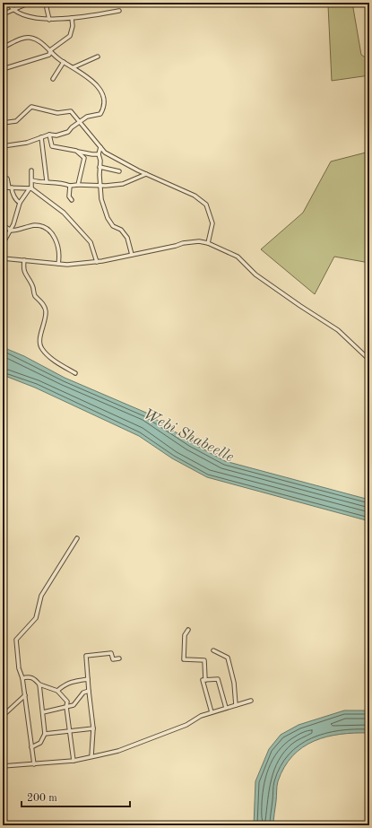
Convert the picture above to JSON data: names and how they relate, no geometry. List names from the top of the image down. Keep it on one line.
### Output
{"water":["Webi Shabeelle"],"scale_bar":"200 m"}
